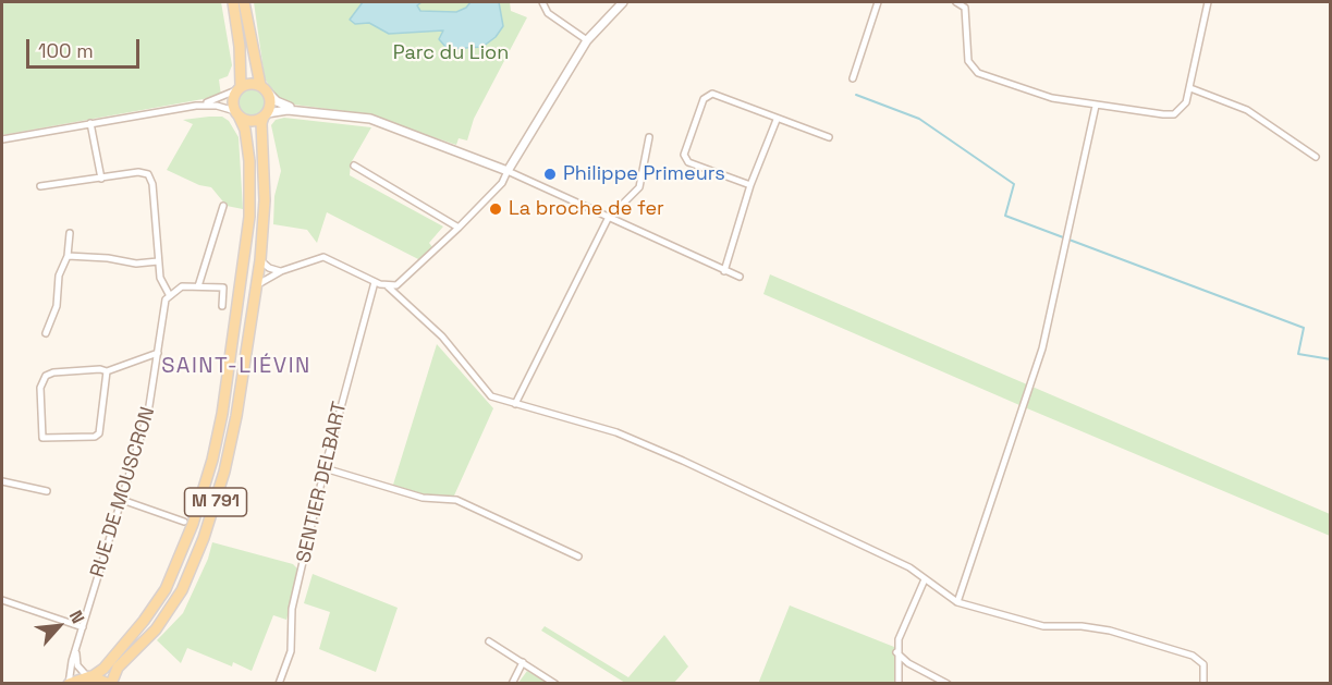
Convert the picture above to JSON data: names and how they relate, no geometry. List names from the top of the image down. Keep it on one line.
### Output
{"streets":{"main road":["M 791"],"street":["SENTIER DELBART","RUE DE MOUSCRON"]},"districts":["SAINT-LIÉVIN"],"parks":["Parc du Lion"],"places":["Philippe Primeurs","La broche de fer"],"scale_bar":"100 m","north":"top right"}
